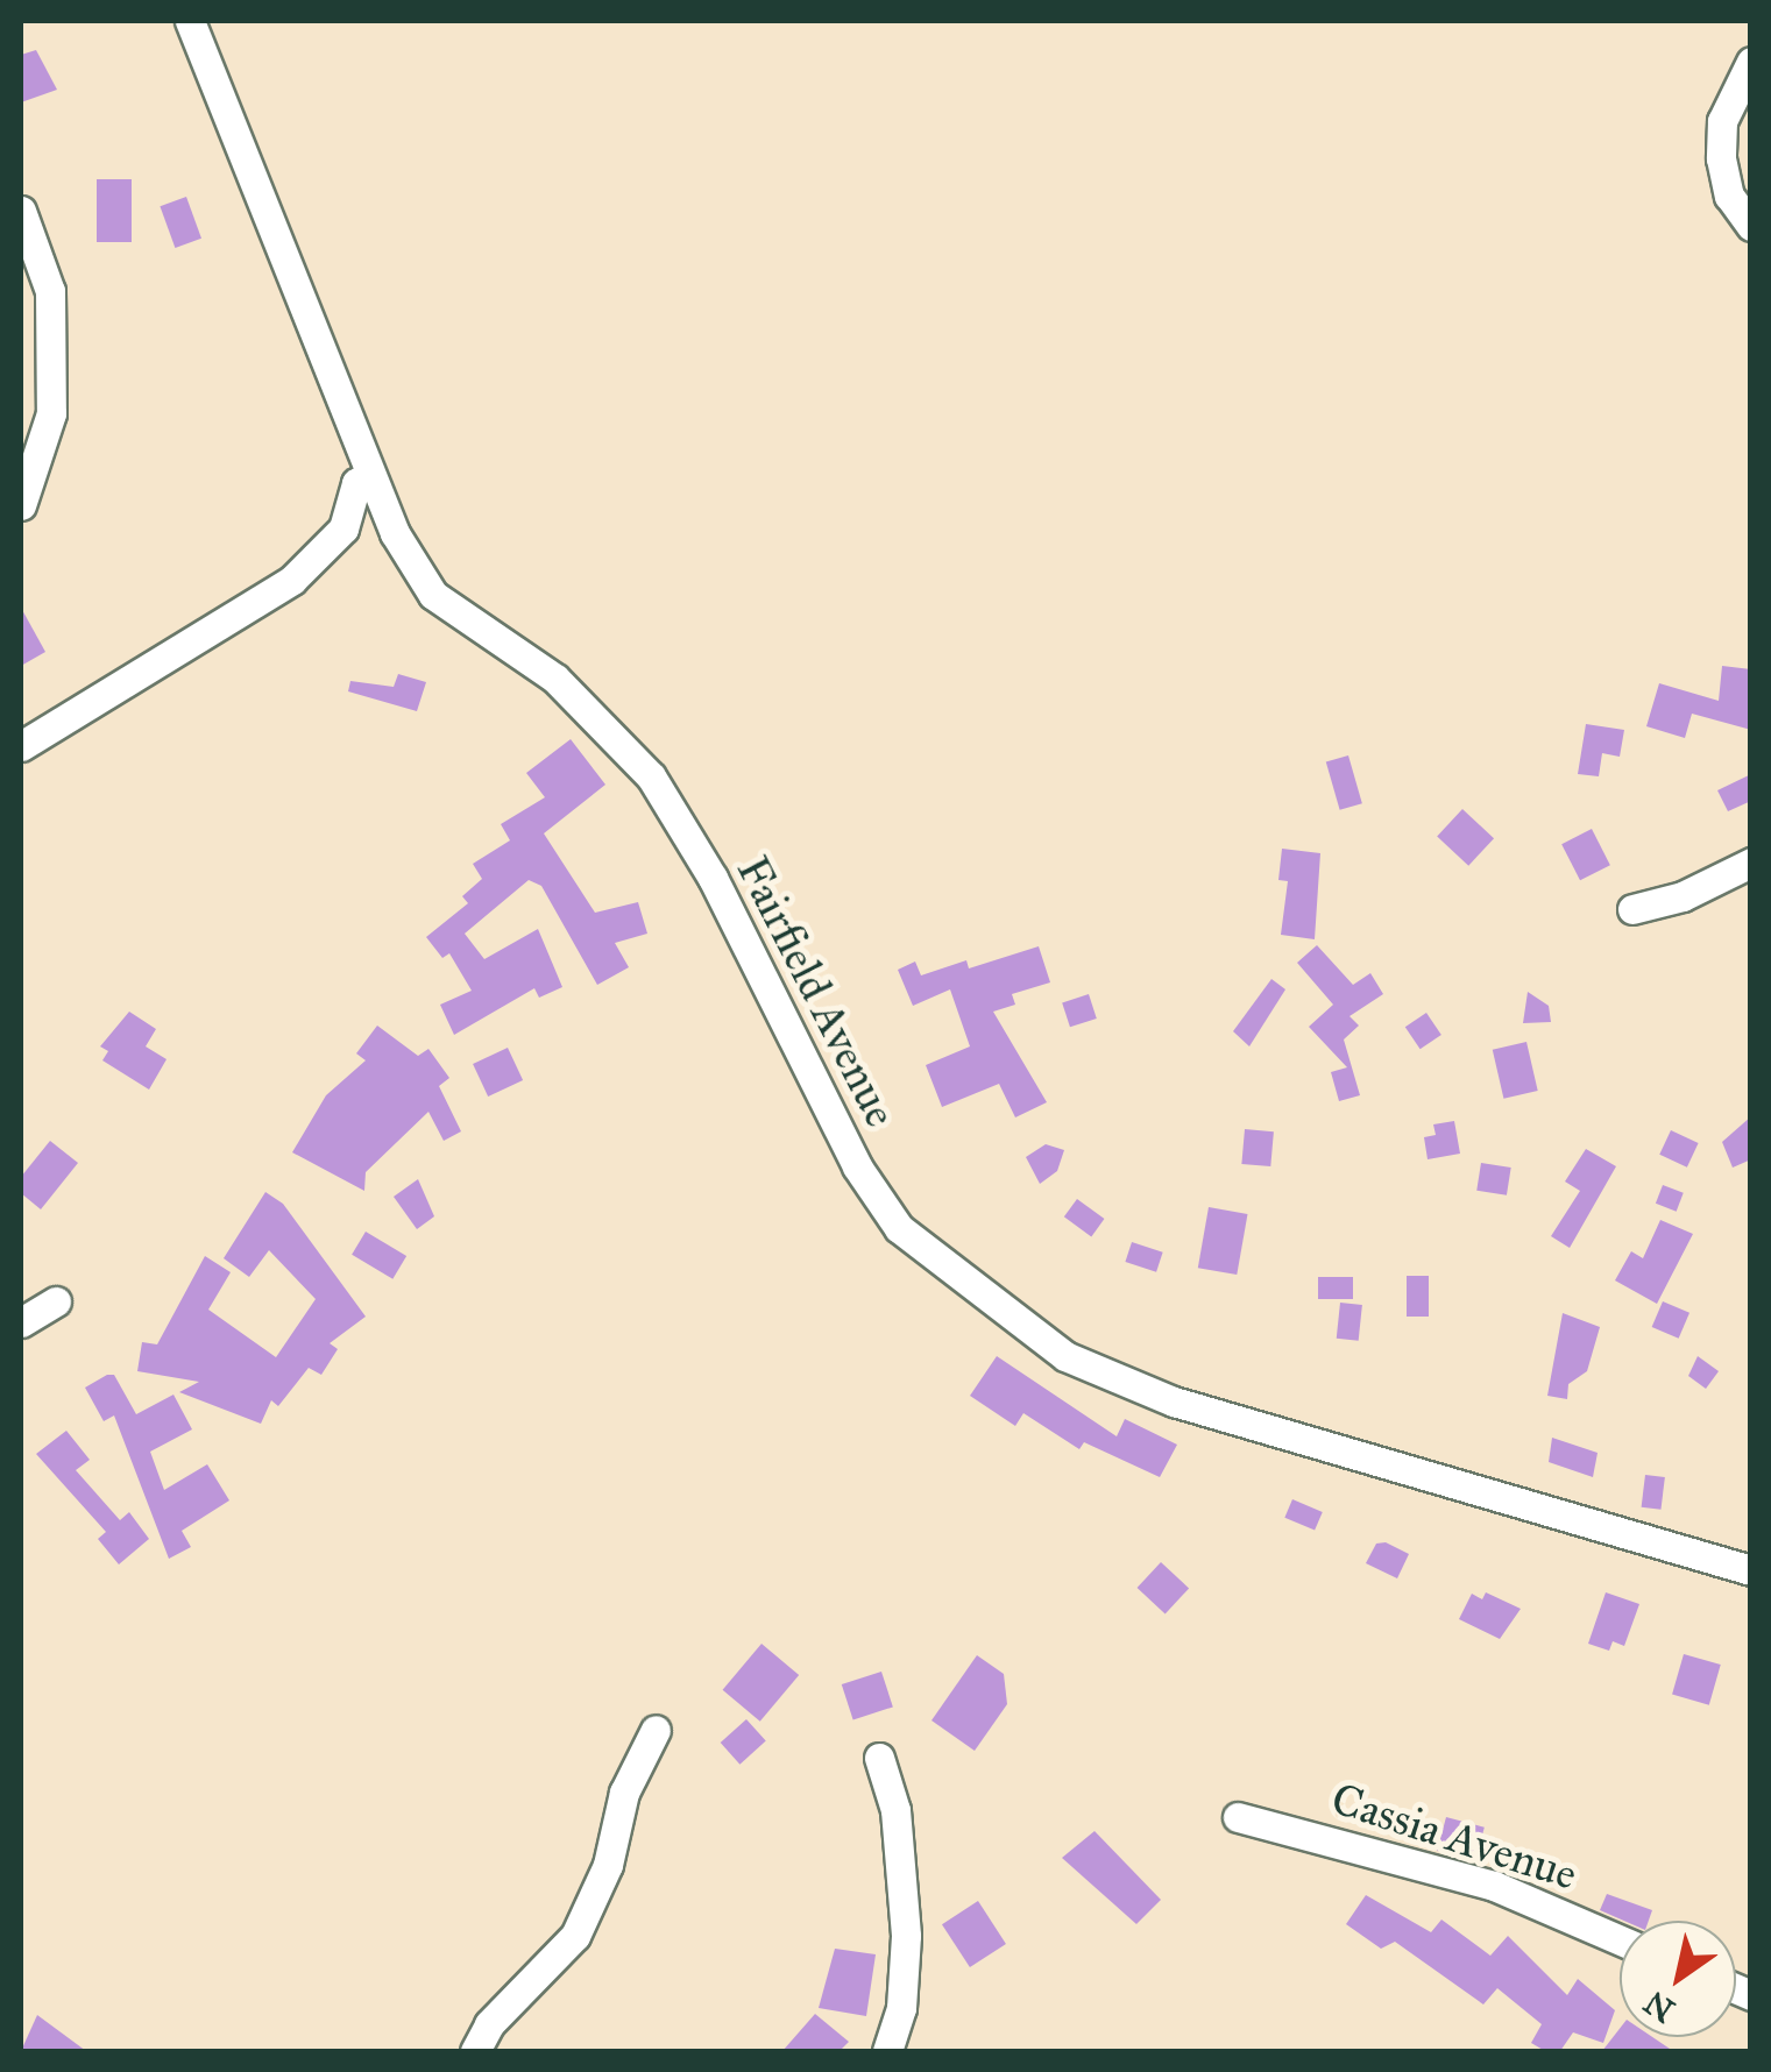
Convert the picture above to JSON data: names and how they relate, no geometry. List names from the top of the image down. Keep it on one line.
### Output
{"streets":{"street":["Fairfield Avenue","Cassia Avenue"]},"north":"bottom left"}
